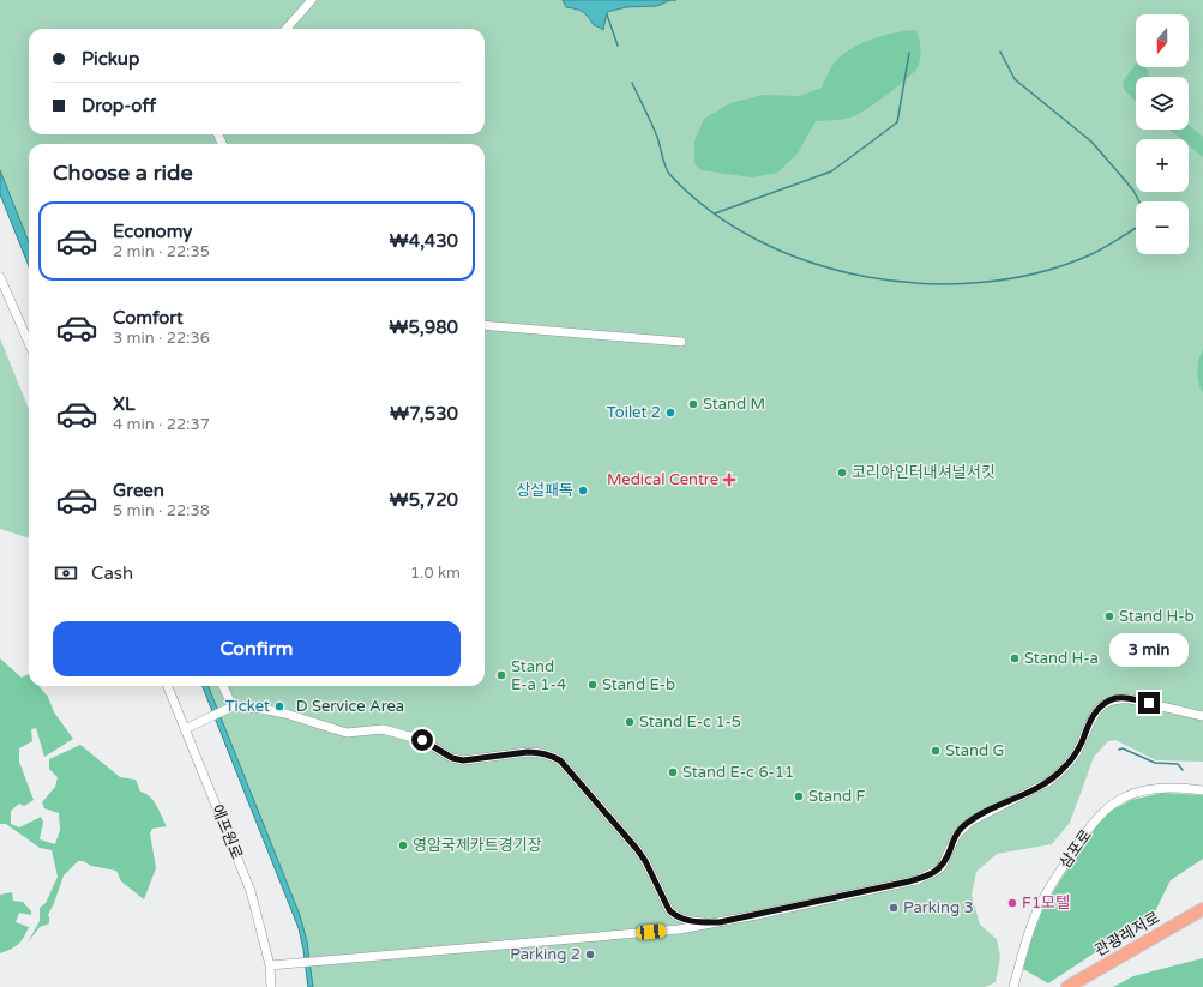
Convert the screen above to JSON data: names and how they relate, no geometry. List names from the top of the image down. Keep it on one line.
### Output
{"streets":{"highway":["관광레저로"],"street":["에프원로","삼포로"]},"parks":["D Service Area"],"places":{"other":["Stand M","Toilet 2","코리아인터내셔널서킷","상설패독","Stand H-b","Stand H-a","Stand E-a 1-4","Stand E-b","Ticket","Stand E-c 1-5","Stand G","Stand E-c 6-11","Stand F","영암국제카트경기장","F1모텔","Parking 3","Parking 2"],"health":["Medical Centre"]},"north":"bottom","page":{"map_buttons":["+","−"],"banner":["Pickup","Drop-off"],"heading":"Choose a ride","list":[{"name":"Economy","note":"2 min · 22:35","value":"₩4,430"},{"name":"Comfort","note":"3 min · 22:36","value":"₩5,980"},{"name":"XL","note":"4 min · 22:37","value":"₩7,530"},{"name":"Green","note":"5 min · 22:38","value":"₩5,720"}],"pay":["Cash","1.0 km"],"buttons":"Confirm","bubble":"3 min"}}
